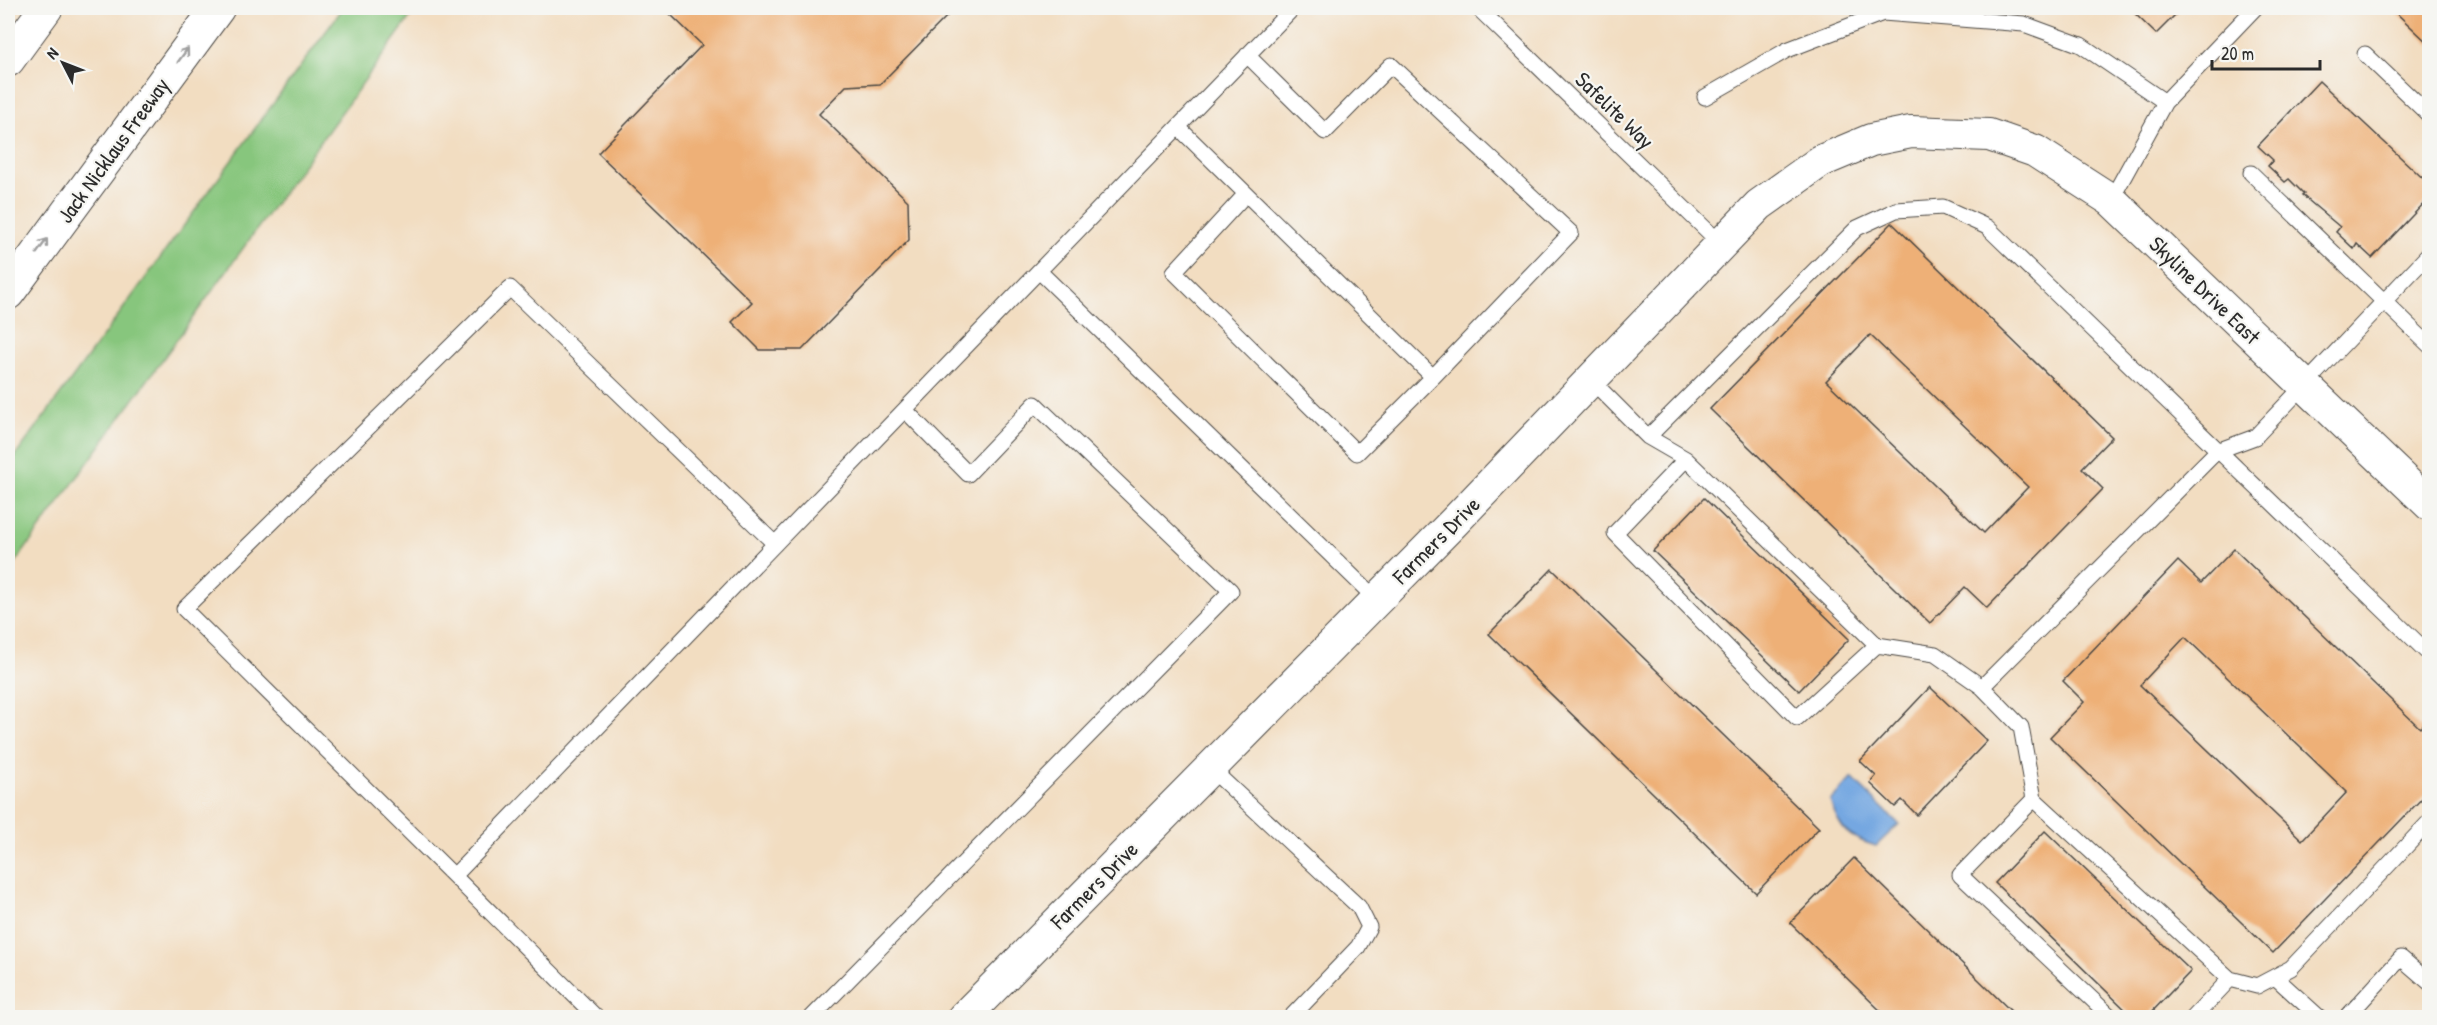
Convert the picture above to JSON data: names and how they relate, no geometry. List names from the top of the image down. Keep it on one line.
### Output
{"streets":{"highway":["Jack Nicklaus Freeway"],"street":["Skyline Drive East","Farmers Drive"],"lane":["Safelite Way"]},"crossings":[["Safelite Way","Farmers Drive"],["Skyline Drive East","Farmers Drive"]],"one_way":["Jack Nicklaus Freeway"],"scale_bar":"20 m","north":"top left"}
